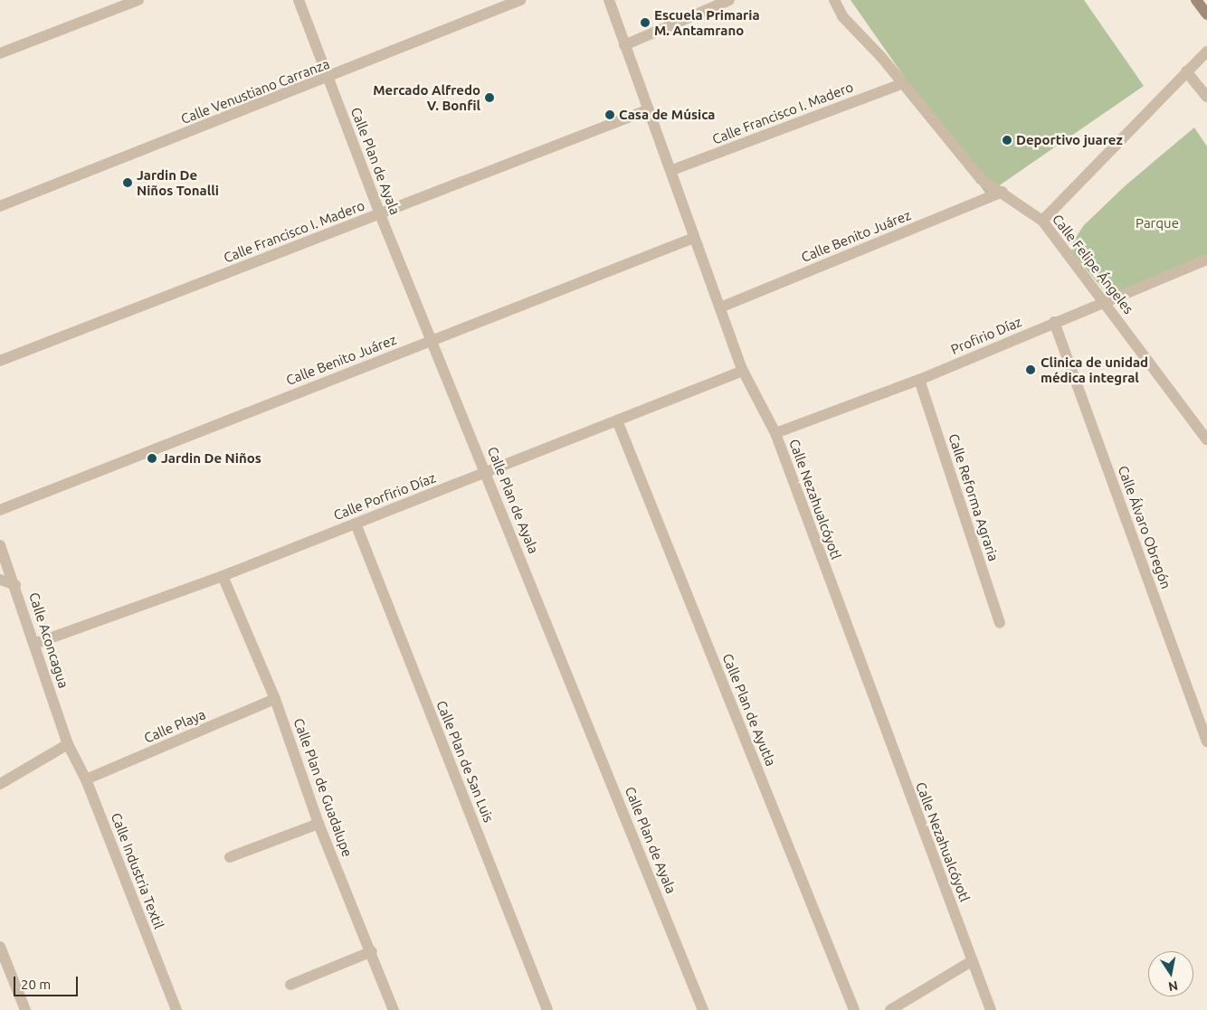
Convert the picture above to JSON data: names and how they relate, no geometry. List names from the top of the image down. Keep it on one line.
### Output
{"streets":{"street":["Calle Venustiano Carranza","Calle Francisco I. Madero","Calle Plan de Ayala","Calle Benito Juárez","Calle Felipe Ángeles","Profirio Díaz","Calle Porfirio Díaz","Calle Reforma Agraria","Calle Nezahualcóyotl","Calle Álvaro Obregón","Calle Aconcagua","Calle Plan de Ayutla","Calle Playa","Calle Plan de San Luis","Calle Plan de Guadalupe","Calle Industria Textil"]},"crossings":[["Calle Venustiano Carranza","Calle Plan de Ayala"],["Calle Francisco I. Madero","Calle Plan de Ayala"],["Calle Francisco I. Madero","Calle Felipe Ángeles"],["Calle Francisco I. Madero","Calle Nezahualcóyotl"],["Calle Plan de Ayala","Calle Benito Juárez"],["Calle Plan de Ayala","Calle Porfirio Díaz"],["Calle Benito Juárez","Calle Felipe Ángeles"],["Calle Benito Juárez","Calle Nezahualcóyotl"],["Calle Felipe Ángeles","Profirio Díaz"],["Profirio Díaz","Calle Reforma Agraria"],["Profirio Díaz","Calle Nezahualcóyotl"],["Profirio Díaz","Calle Álvaro Obregón"],["Calle Porfirio Díaz","Calle Nezahualcóyotl"],["Calle Porfirio Díaz","Calle Aconcagua"],["Calle Porfirio Díaz","Calle Plan de Ayutla"],["Calle Porfirio Díaz","Calle Plan de San Luis"],["Calle Porfirio Díaz","Calle Plan de Guadalupe"],["Calle Aconcagua","Calle Industria Textil"],["Calle Playa","Calle Plan de Guadalupe"],["Calle Playa","Calle Industria Textil"]],"parks":["Parque"],"places":["Escuela Primaria M. Antamrano","Mercado Alfredo V. Bonfil","Casa de Música","Deportivo juarez","Jardin De Niños Tonalli","Clinica de unidad médica integral","Jardin De Niños"],"scale_bar":"20 m","north":"bottom"}
